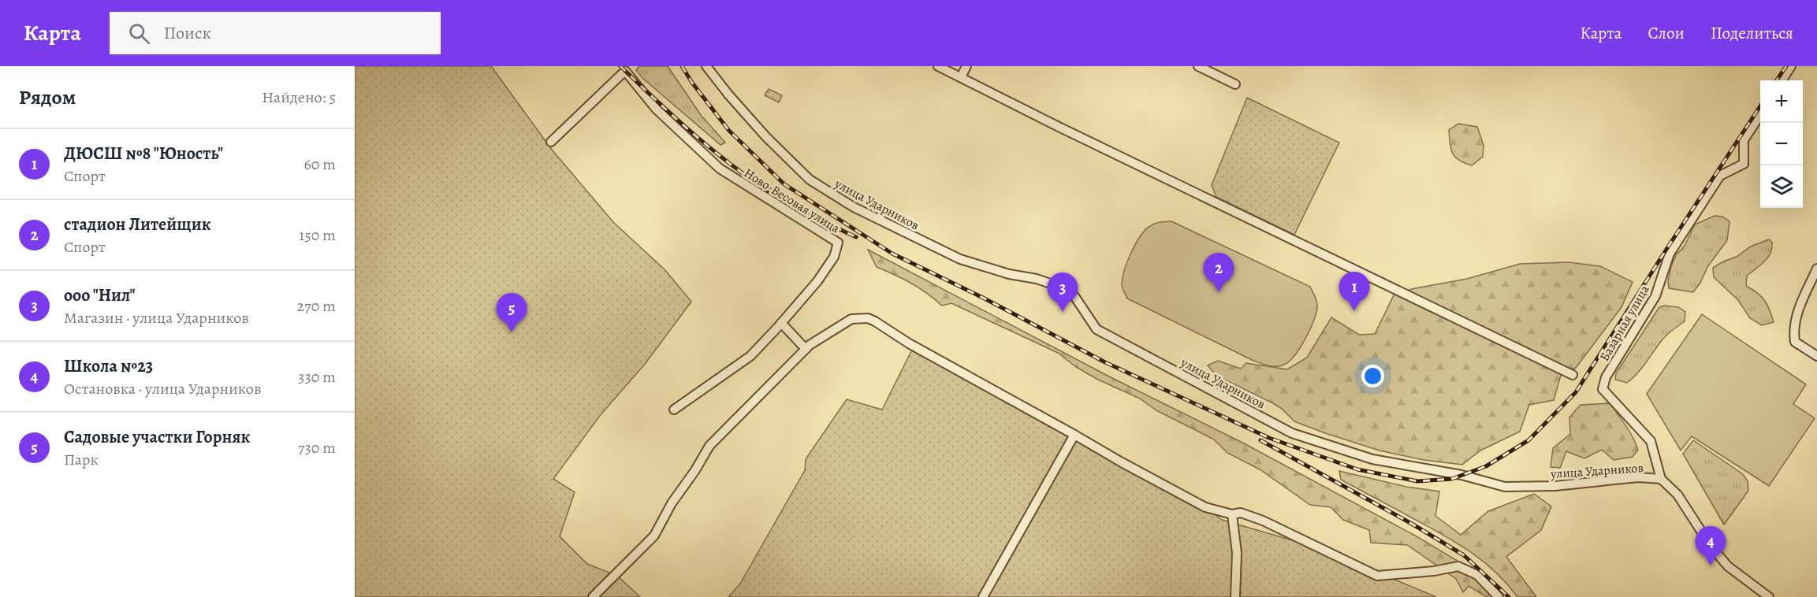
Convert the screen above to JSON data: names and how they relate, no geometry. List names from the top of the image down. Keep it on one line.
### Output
{"streets":{"street":["Ново-Весовая улица","улица Ударников","Базарная улица"]},"crossings":[["улица Ударников","Базарная улица"]],"page":{"header":"Карта","search":"Поиск","nav":["Карта","Слои","Поделиться"],"heading":["Рядом","Найдено: 5"],"map_buttons":["+","−"],"list":[{"mark":"1","name":"ДЮСШ №8 \"Юность\"","note":"Спорт","value":"60 m"},{"mark":"2","name":"стадион Литейщик","note":"Спорт","value":"150 m"},{"mark":"3","name":"ооо \"Нил\"","note":"Магазин · улица Ударников","value":"270 m"},{"mark":"4","name":"Школа №23","note":"Остановка · улица Ударников","value":"330 m"},{"mark":"5","name":"Садовые участки Горняк","note":"Парк","value":"730 m"}],"pins":["2","1","3","5","4"]}}
